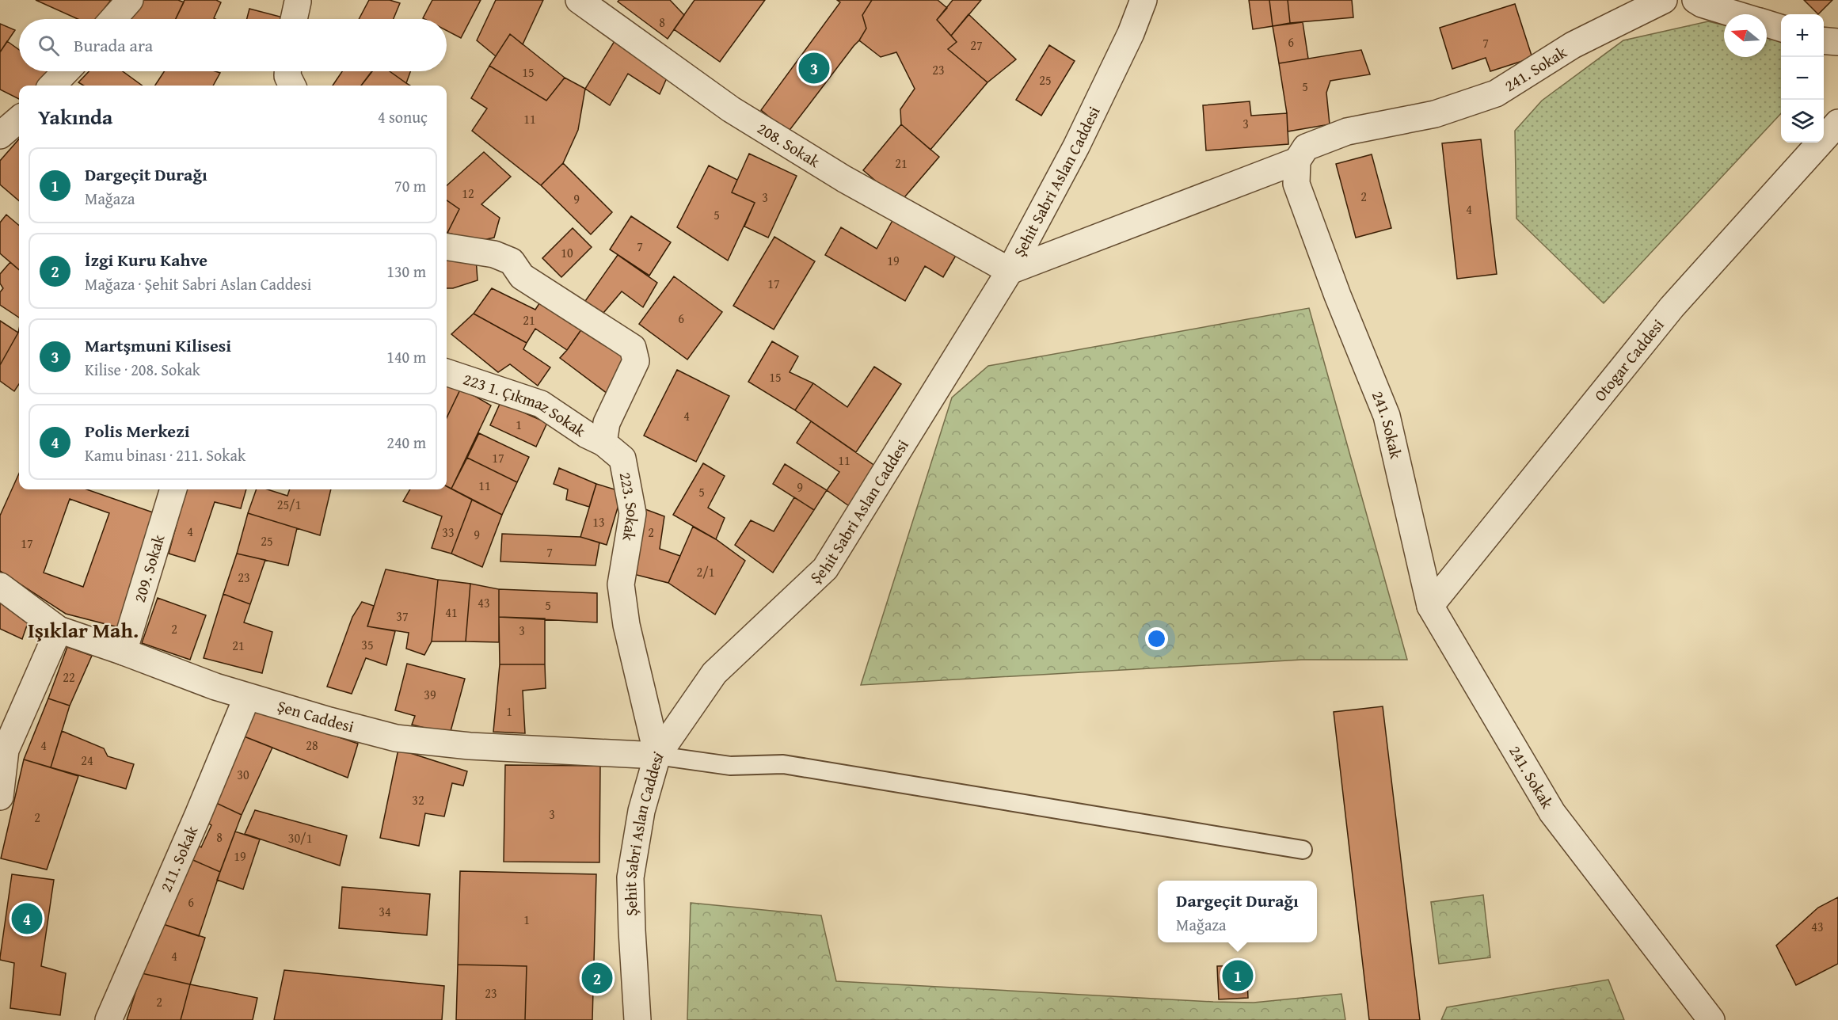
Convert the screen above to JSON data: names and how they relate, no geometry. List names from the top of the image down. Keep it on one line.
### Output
{"streets":{"street":["241. Sokak","208. Sokak","Şehit Sabri Aslan Caddesi","Otogar Caddesi","223 1. Çıkmaz Sokak","223. Sokak","209. Sokak","Şen Caddesi","211. Sokak"]},"crossings":[["241. Sokak","Otogar Caddesi"],["208. Sokak","Şehit Sabri Aslan Caddesi"],["Şehit Sabri Aslan Caddesi","223. Sokak"],["Şehit Sabri Aslan Caddesi","Şen Caddesi"],["223 1. Çıkmaz Sokak","223. Sokak"],["223. Sokak","Şen Caddesi"],["209. Sokak","Şen Caddesi"],["Şen Caddesi","211. Sokak"]],"districts":["Işıklar Mah."],"house_numbers":["8","6","7","27","23","15","25","5","11","3","21","12","2","3","9","4","5","7","10","19","17","6","21","15","4","1","17","11","11","9","5","25/1","13","4","33","2","9","25","17","7","2/1","23","43","5","41","37","2","3","35","21","22","39","1","4","28","24","30","32","3","2","8","30/1","19","6","34","1","43","4","23","2"],"north":"left","page":{"map_buttons":["+","−"],"search":"Burada ara","pins":["3","4","1","2"],"heading":["Yakında","4 sonuç"],"list":[{"mark":"1","name":"Dargeçit Durağı","note":"Mağaza","value":"70 m"},{"mark":"2","name":"İzgi Kuru Kahve","note":"Mağaza · Şehit Sabri Aslan Caddesi","value":"130 m"},{"mark":"3","name":"Martşmuni Kilisesi","note":"Kilise · 208. Sokak","value":"140 m"},{"mark":"4","name":"Polis Merkezi","note":"Kamu binası · 211. Sokak","value":"240 m"}],"popup":["Dargeçit Durağı","Mağaza"]}}
